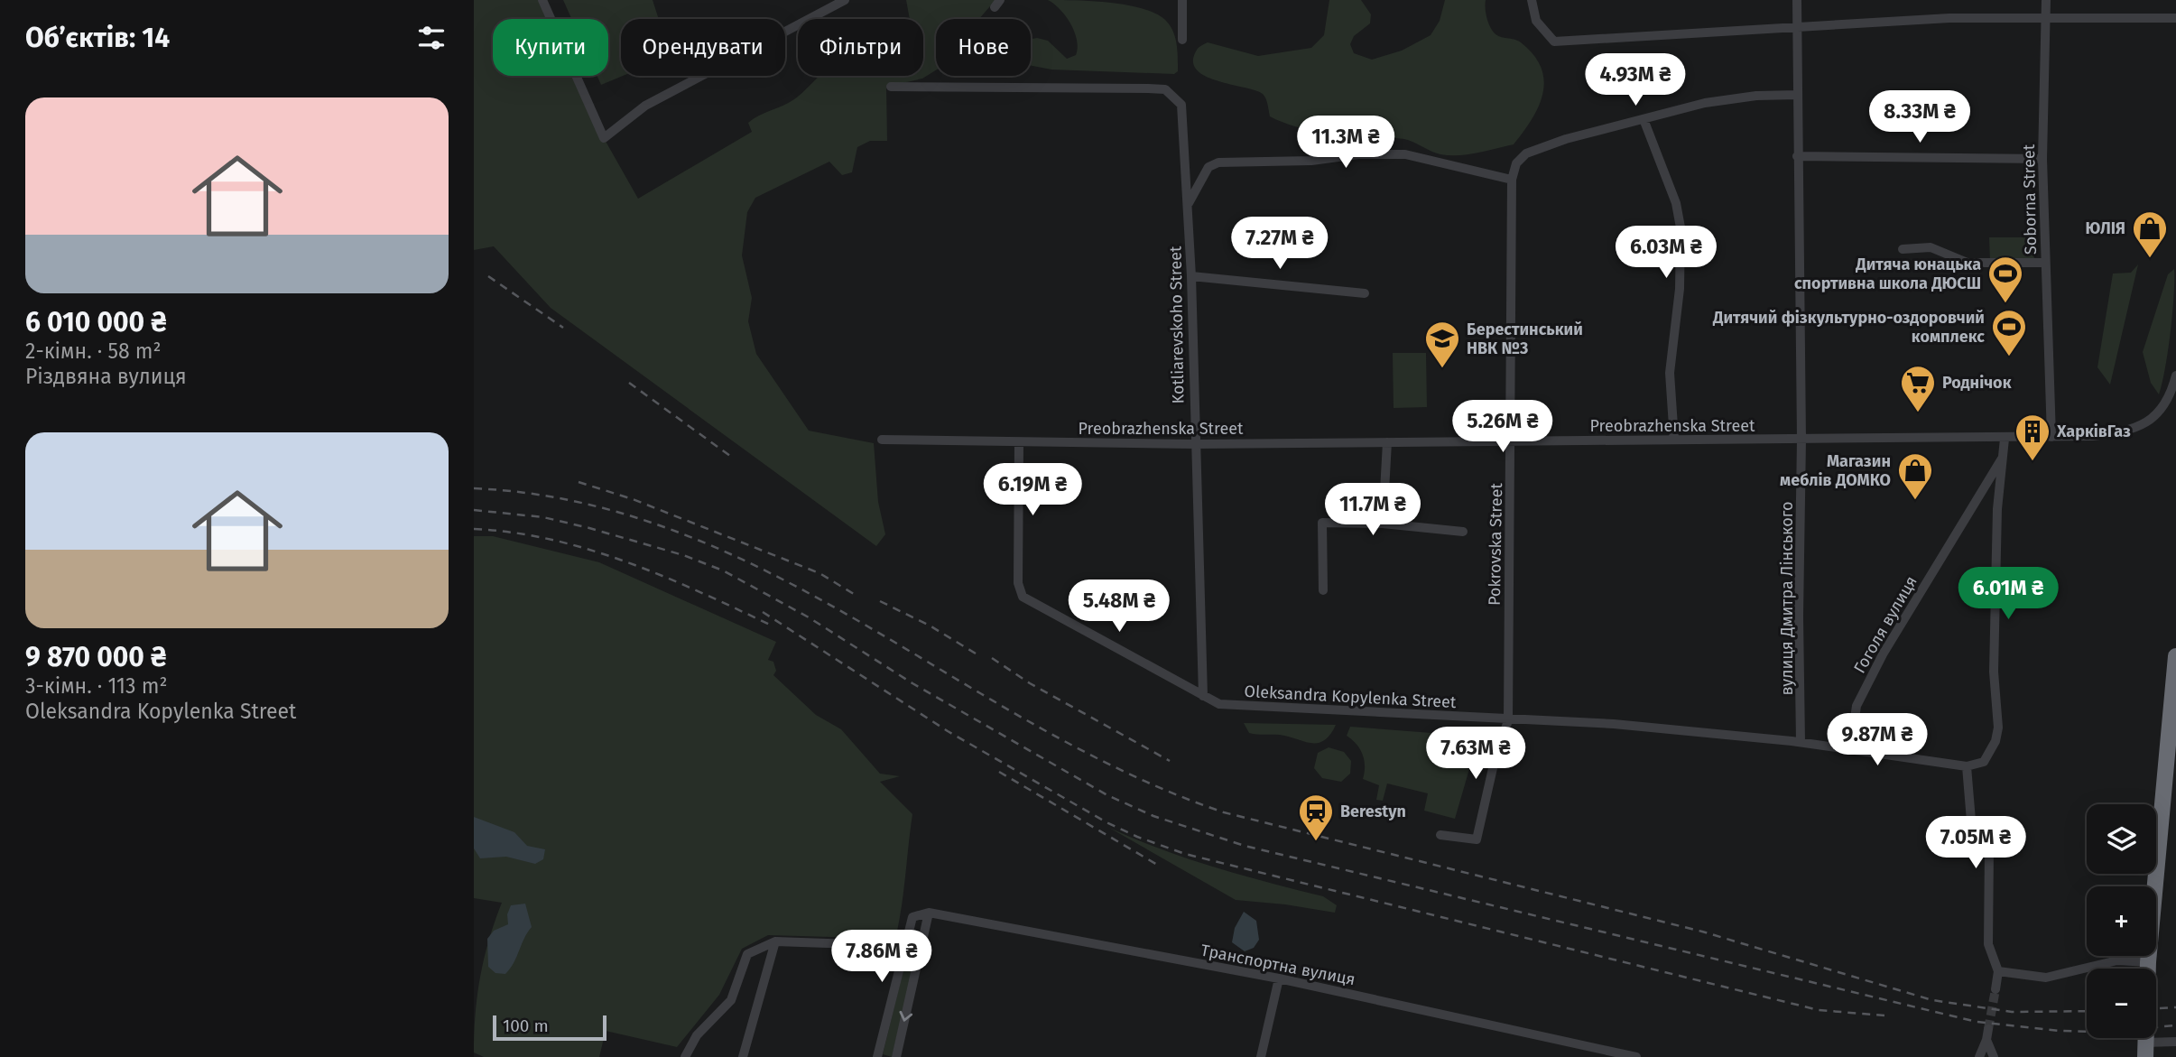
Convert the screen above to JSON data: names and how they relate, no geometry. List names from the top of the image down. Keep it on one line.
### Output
{"streets":{"street":["Soborna Street","Kotliarevskoho Street","Preobrazhenska Street","Pokrovska Street","вулиця Дмитра Лінського","Гоголя вулиця","Oleksandra Kopylenka Street","Транспортна вулиця"]},"crossings":[["Soborna Street","Preobrazhenska Street"],["Kotliarevskoho Street","Preobrazhenska Street"],["Kotliarevskoho Street","Oleksandra Kopylenka Street"],["Preobrazhenska Street","Pokrovska Street"],["Preobrazhenska Street","вулиця Дмитра Лінського"],["Preobrazhenska Street","Oleksandra Kopylenka Street"],["Pokrovska Street","Oleksandra Kopylenka Street"],["вулиця Дмитра Лінського","Oleksandra Kopylenka Street"],["Гоголя вулиця","Oleksandra Kopylenka Street"]],"places":{"shop":["ЮЛІЯ","Магазин меблів ДОМКО"],"sports":["Дитяча юнацька спортивна школа ДЮСШ","Дитячий фізкультурно-оздоровчий комплекс"],"school or university":["Берестинський НВК №3"],"supermarket":["Роднічок"],"building":["ХарківГаз"],"station":["Berestyn"]},"scale_bar":"100 m","page":{"heading":"Об’єктів: 14","chip":["Купити","Орендувати","Фільтри","Нове"],"price":["4.93M ₴","8.33M ₴","11.3M ₴","7.27M ₴","6.03M ₴","5.26M ₴","6.19M ₴","11.7M ₴","6.01M ₴","5.48M ₴","9.87M ₴","7.63M ₴","7.05M ₴","7.86M ₴"],"list":[{"name":"6 010 000 ₴","note":"2-кімн. · 58 m² · Різдвяна вулиця"},{"name":"9 870 000 ₴","note":"3-кімн. · 113 m² · Oleksandra Kopylenka Street"}],"map_buttons":["+","−"],"scale":"100 m"}}
